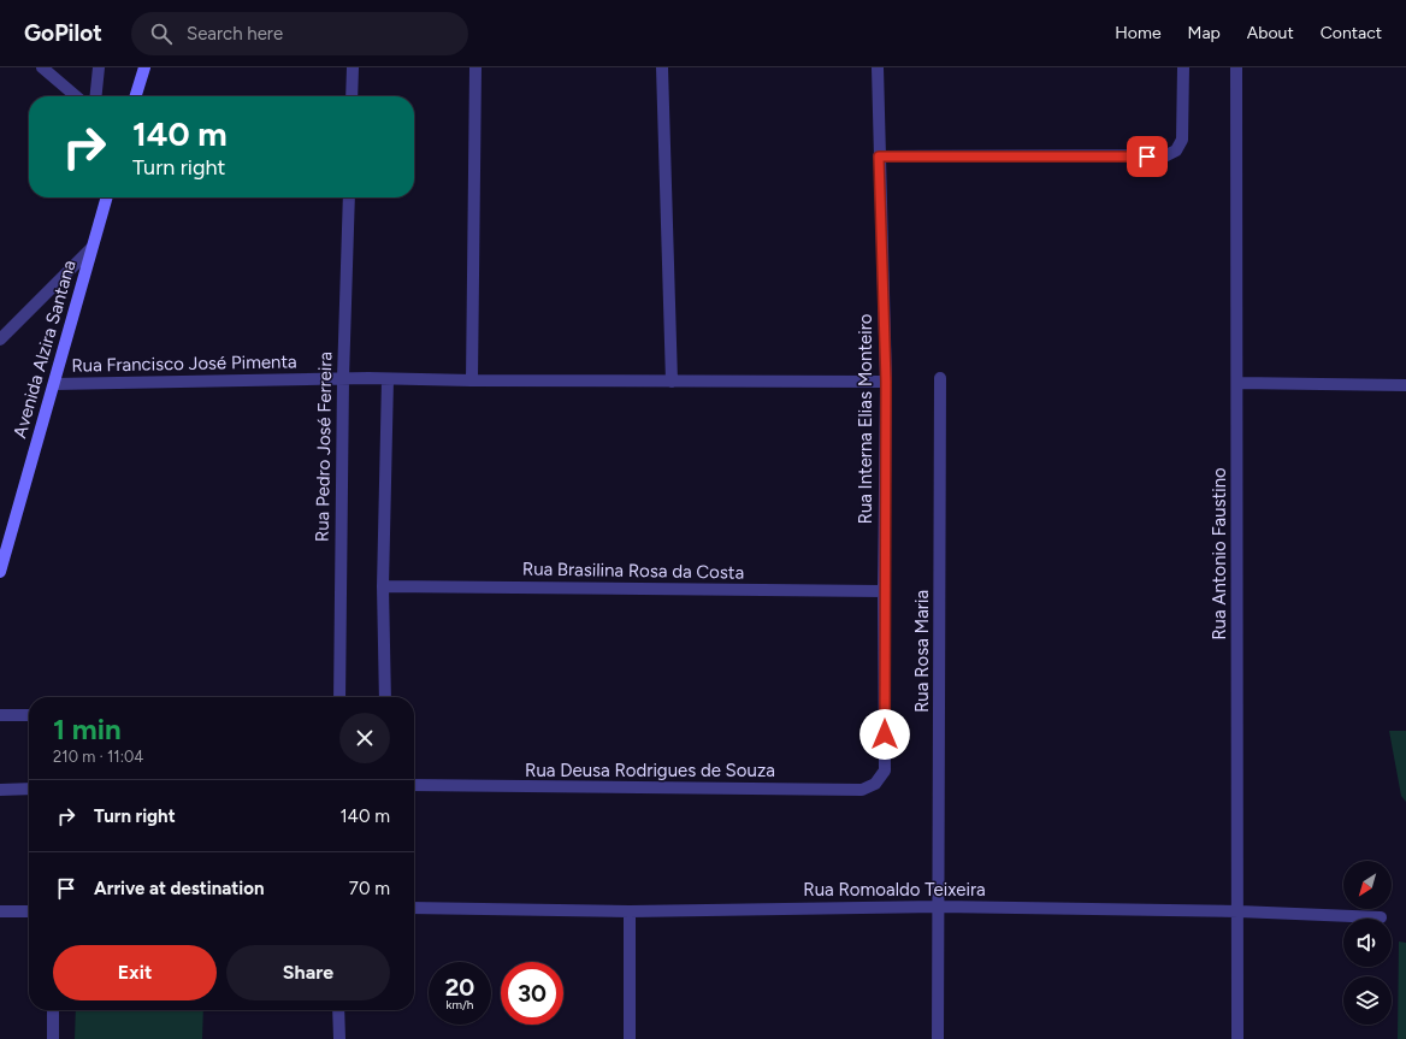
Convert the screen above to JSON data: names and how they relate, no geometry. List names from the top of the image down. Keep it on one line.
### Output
{"streets":{"main road":["Avenida Alzira Santana"],"street":["Rua Francisco José Pimenta","Rua Interna Elias Monteiro","Rua Pedro José Ferreira","Rua Antonio Faustino","Rua Brasilina Rosa da Costa","Rua Rosa Maria","Rua Deusa Rodrigues de Souza","Rua Romoaldo Teixeira"]},"crossings":[["Avenida Alzira Santana","Rua Francisco José Pimenta"],["Rua Francisco José Pimenta","Rua Interna Elias Monteiro"],["Rua Francisco José Pimenta","Rua Pedro José Ferreira"],["Rua Interna Elias Monteiro","Rua Brasilina Rosa da Costa"],["Rua Interna Elias Monteiro","Rua Deusa Rodrigues de Souza"],["Rua Antonio Faustino","Rua Romoaldo Teixeira"],["Rua Rosa Maria","Rua Romoaldo Teixeira"]],"north":"bottom left","page":{"header":"GoPilot","search":"Search here","nav":["Home","Map","About","Contact"],"turn":["140 m","Turn right"],"heading":["1 min","210 m · 11:04"],"list":[{"name":"Turn right","value":"140 m"},{"name":"Arrive at destination","value":"70 m"}],"buttons":["Exit","Share"],"speed":"20 km/h","limit":"30"}}
